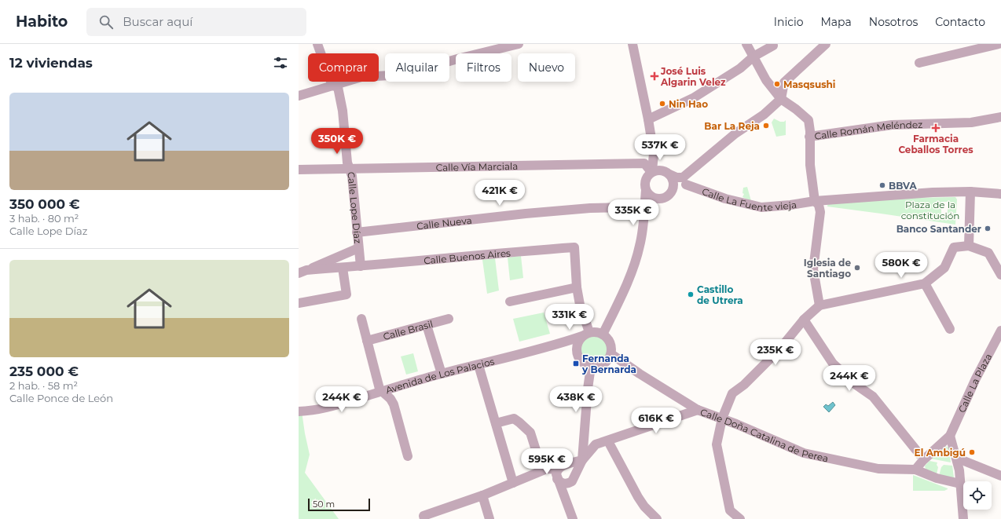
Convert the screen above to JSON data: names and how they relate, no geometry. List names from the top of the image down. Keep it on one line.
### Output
{"streets":{"street":["Calle Román Meléndez","Calle Vía Marciala","Calle La Fuente vieja","Calle Lope Díaz","Calle Nueva","Calle Buenos Aires","Calle Brasil","Avenida de Los Palacios","Calle La Plaza","Calle Doña Catalina de Perea"]},"crossings":[["Calle Vía Marciala","Calle La Fuente vieja"],["Calle Vía Marciala","Calle Lope Díaz"],["Calle Lope Díaz","Calle Nueva"],["Calle Lope Díaz","Calle Buenos Aires"],["Avenida de Los Palacios","Calle Doña Catalina de Perea"]],"parks":["Plaza de la constitución"],"places":{"health":["José Luis Algarin Velez","Farmacia Ceballos Torres"],"other":["Masqsushi","Nin Hao","Bar La Reja","BBVA","Banco Santander","Iglesia de Santiago","Castillo de Utrera","El Ambigú"],"transit":["Fernanda y Bernarda"]},"scale_bar":"50 m","page":{"header":"Habito","search":"Buscar aquí","nav":["Inicio","Mapa","Nosotros","Contacto"],"heading":"12 viviendas","chip":["Comprar","Alquilar","Filtros","Nuevo"],"list":[{"name":"350 000 €","note":"3 hab. · 80 m² · Calle Lope Díaz"},{"name":"235 000 €","note":"2 hab. · 58 m² · Calle Ponce de León"}],"price":["350K €","537K €","421K €","335K €","580K €","331K €","235K €","244K €","244K €","438K €","616K €","595K €"],"scale":"50 m"}}
